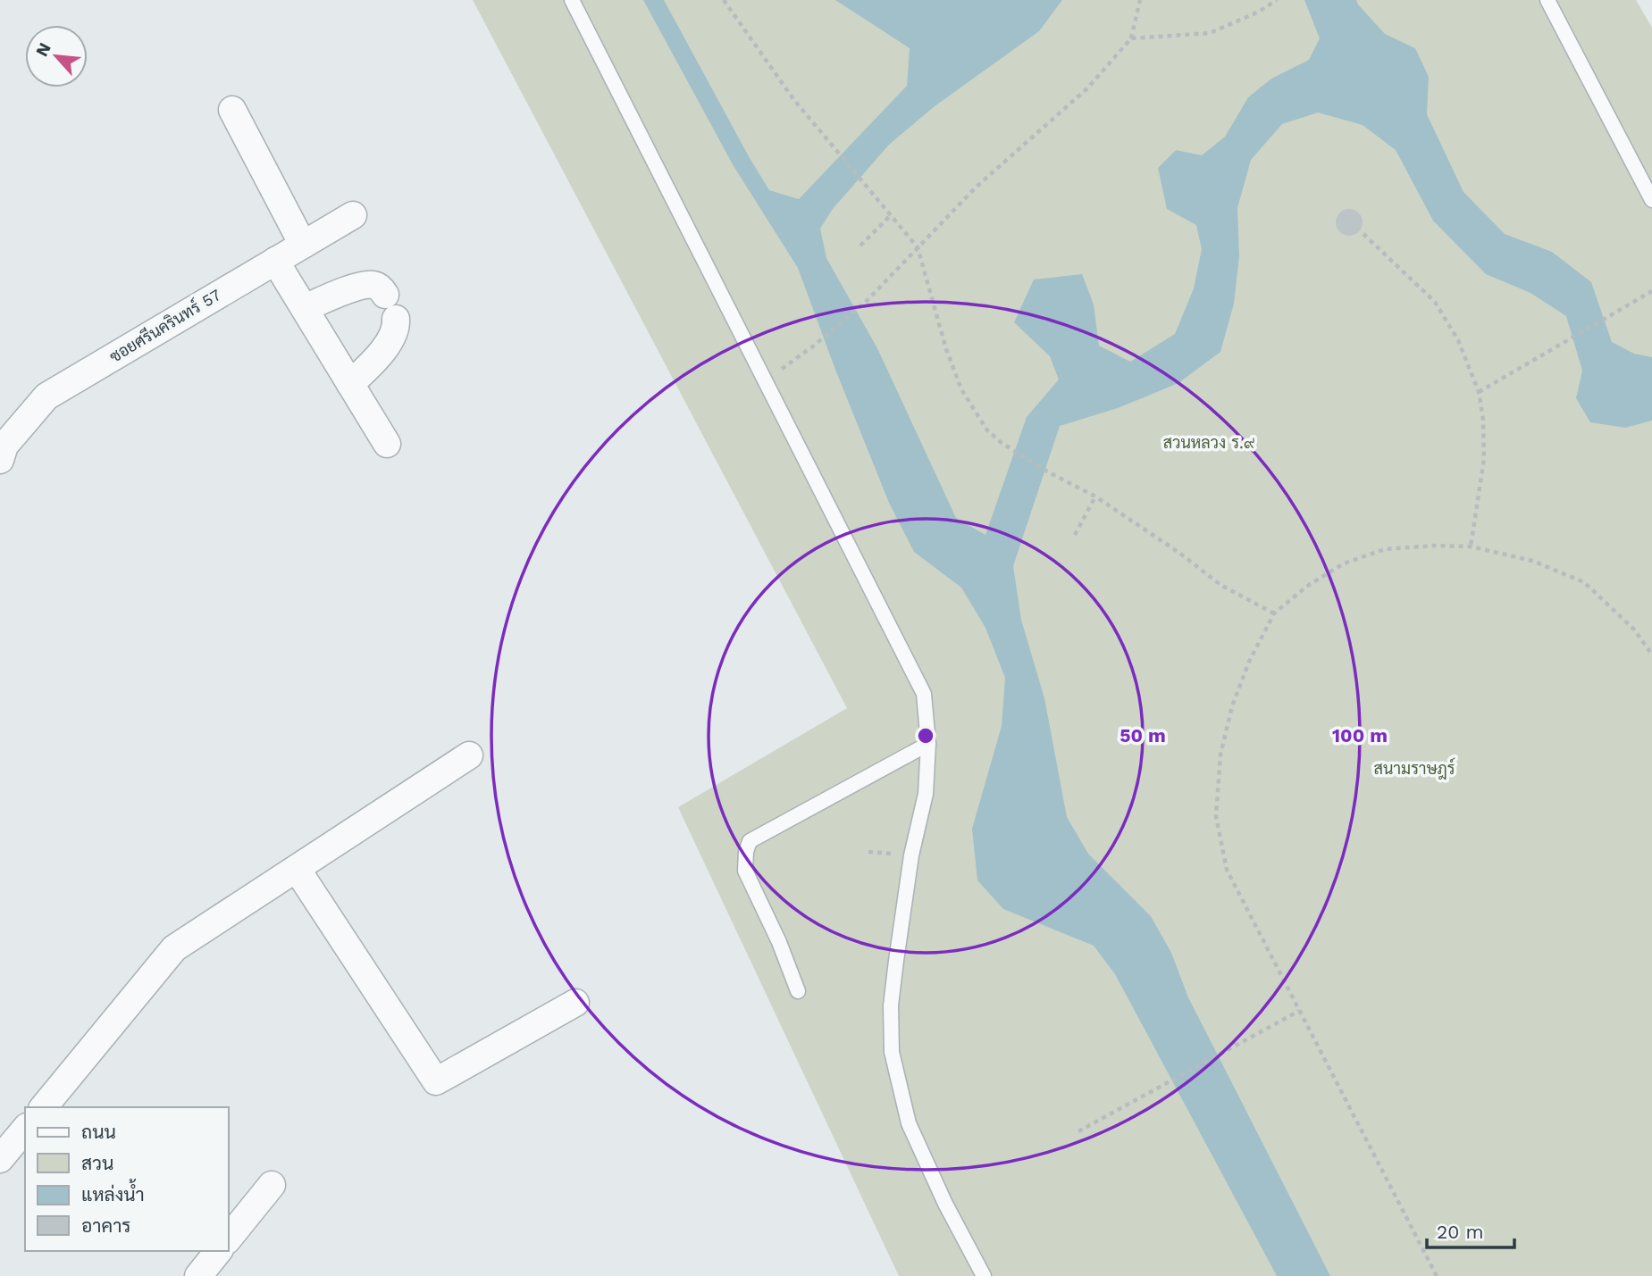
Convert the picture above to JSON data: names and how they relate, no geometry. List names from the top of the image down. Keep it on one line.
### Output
{"streets":{"street":["ซอยศรีนครินทร์ 57"]},"parks":["สวนหลวง ร.๙","สนามราษฎร์"],"legend":["ถนน","สวน","แหล่งน้ำ","อาคาร"],"scale_bar":"20 m","north":"top left","rings":["50 m","100 m"]}
